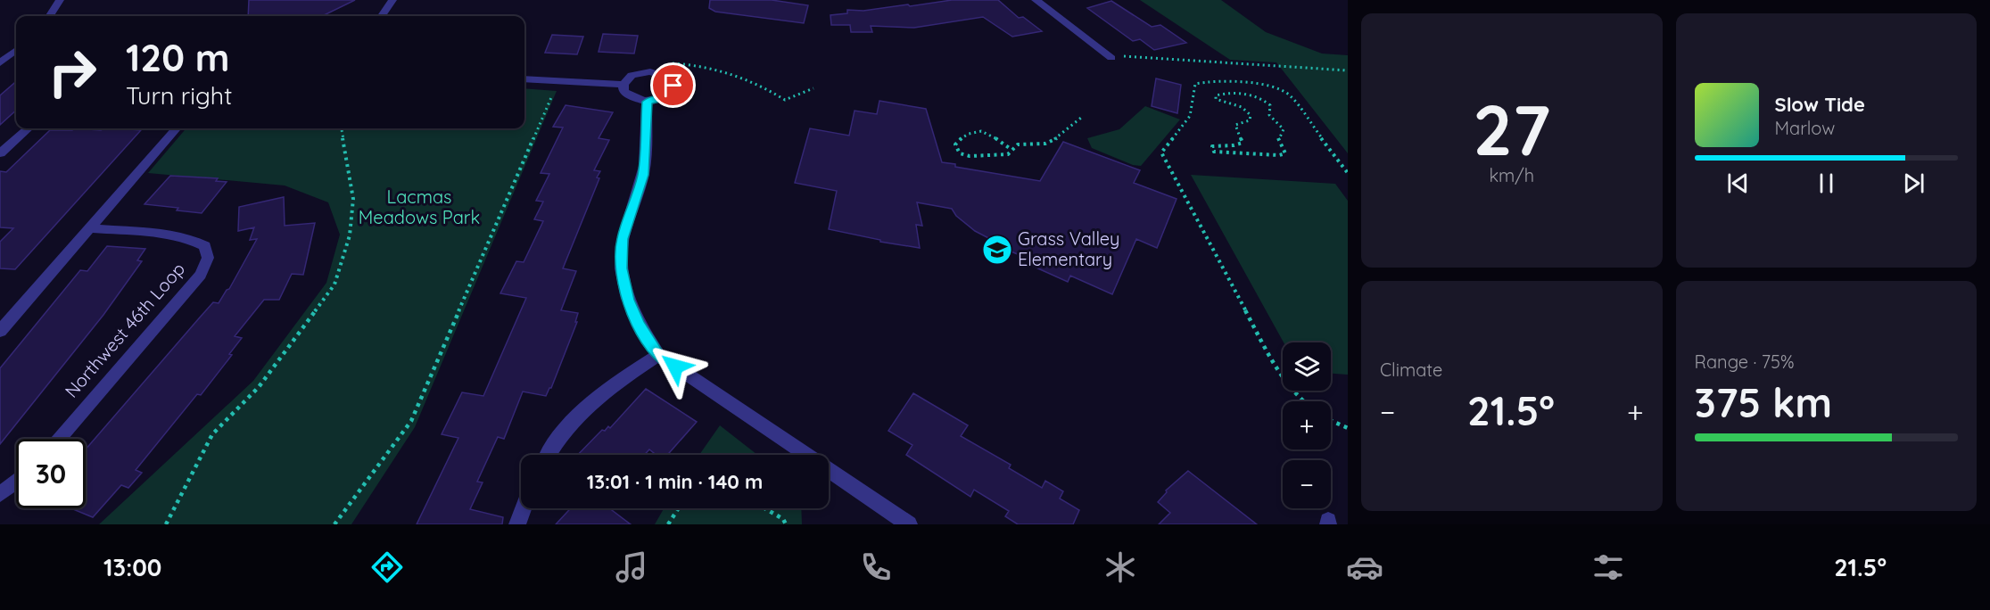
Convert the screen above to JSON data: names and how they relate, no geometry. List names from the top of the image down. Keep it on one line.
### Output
{"streets":{"street":["Northwest 46th Loop"]},"parks":["Lacmas Meadows Park"],"places":{"school or university":["Grass Valley Elementary"]},"page":{"tile":[["27","km/h"],"Climate",["Range · 75%","375 km"]],"turn":["120 m","Turn right"],"song":["Slow Tide","Marlow"],"map_buttons":["+","−"],"heat":["−","21.5°","+"],"limit":"30","trip":"13:01 · 1 min · 140 m","tabs":["13:00","21.5°"]}}
